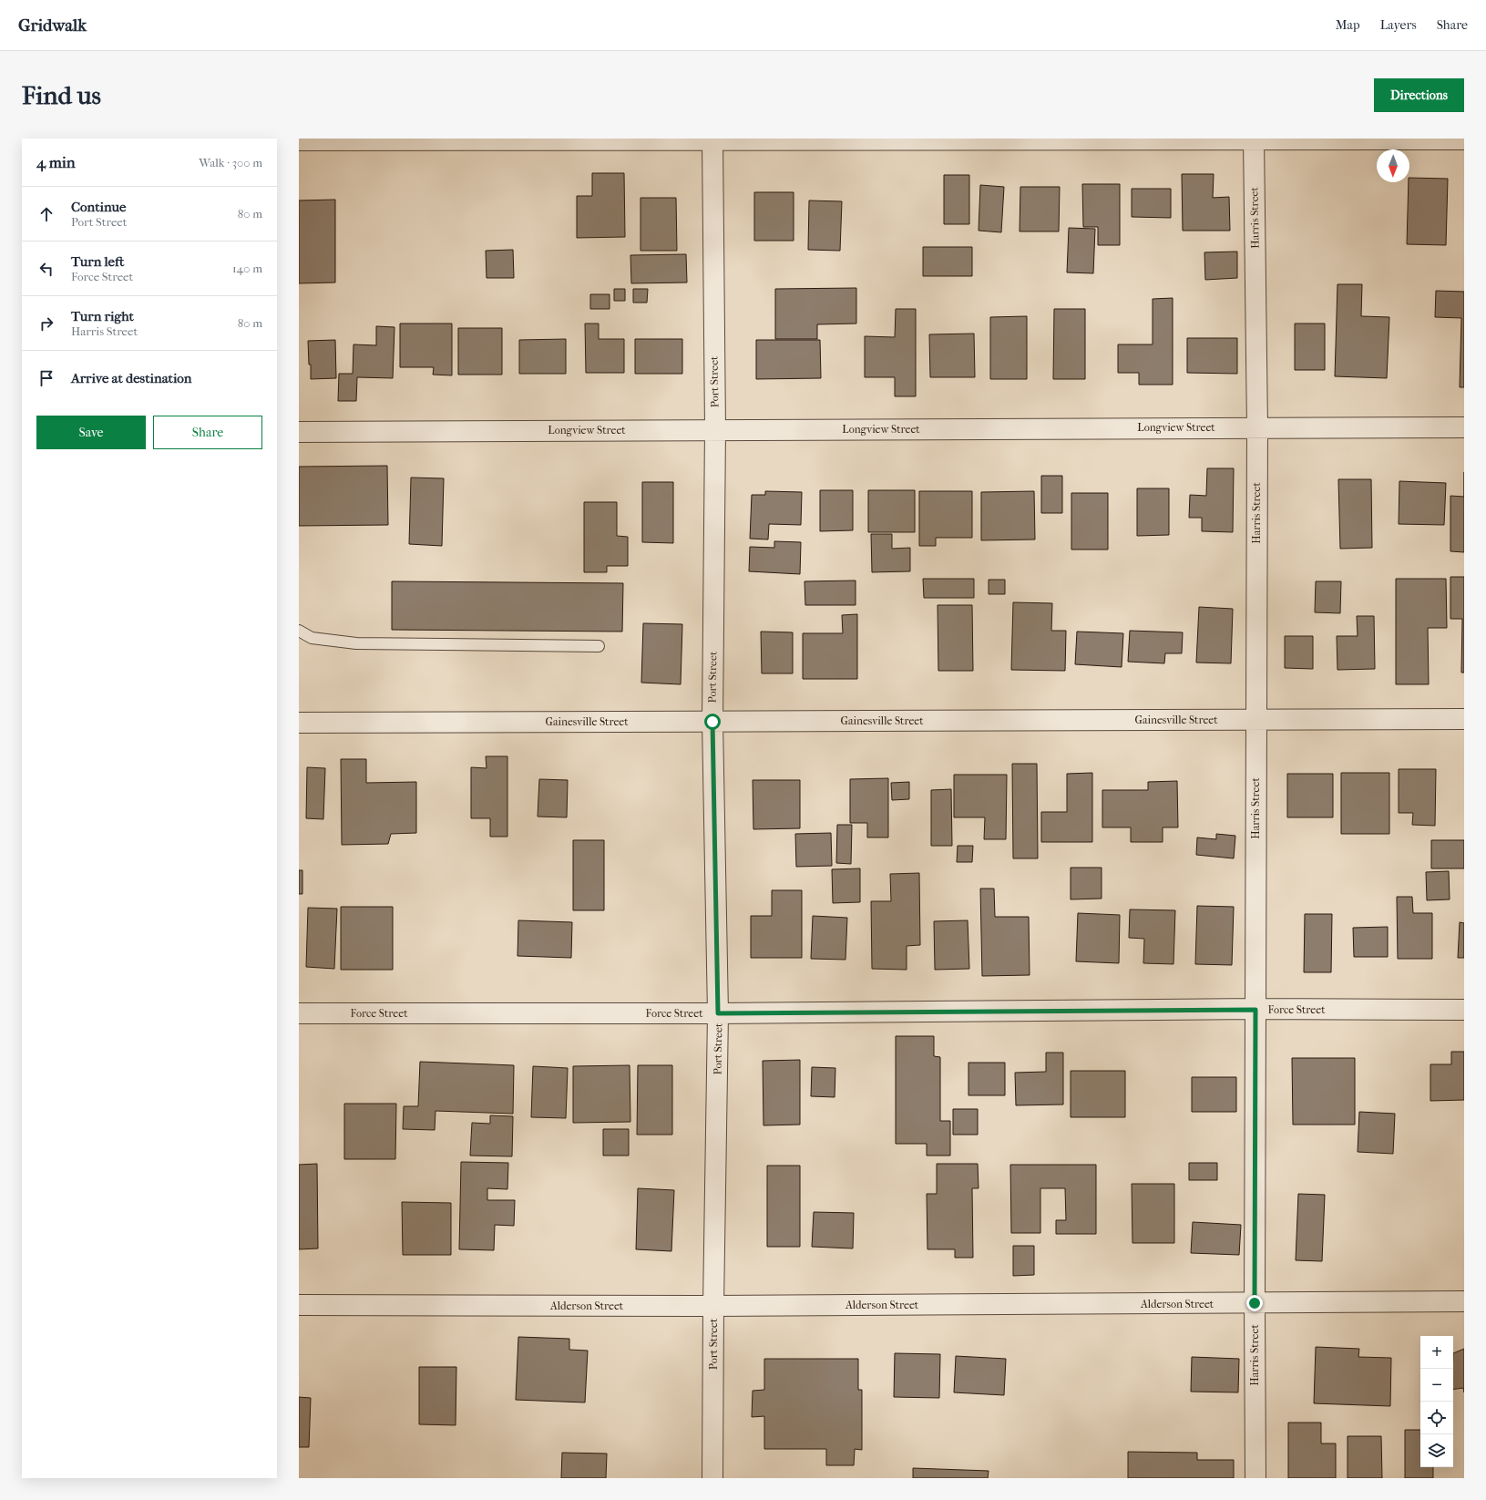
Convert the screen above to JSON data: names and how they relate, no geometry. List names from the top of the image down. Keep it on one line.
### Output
{"streets":{"street":["Harris Street","Port Street","Longview Street","Gainesville Street","Force Street","Alderson Street"]},"crossings":[["Harris Street","Longview Street"],["Harris Street","Gainesville Street"],["Harris Street","Force Street"],["Harris Street","Alderson Street"],["Port Street","Longview Street"],["Port Street","Gainesville Street"],["Port Street","Force Street"],["Port Street","Alderson Street"]],"north":"bottom","page":{"header":"Gridwalk","nav":["Map","Layers","Share"],"buttons":["Directions",["Save","Share"]],"title":"Find us","heading":["4 min","Walk · 300 m"],"list":[["Continue","Port Street","80 m"],["Turn left","Force Street","140 m"],["Turn right","Harris Street","80 m"],"Arrive at destination"],"map_buttons":["+","−"]}}
